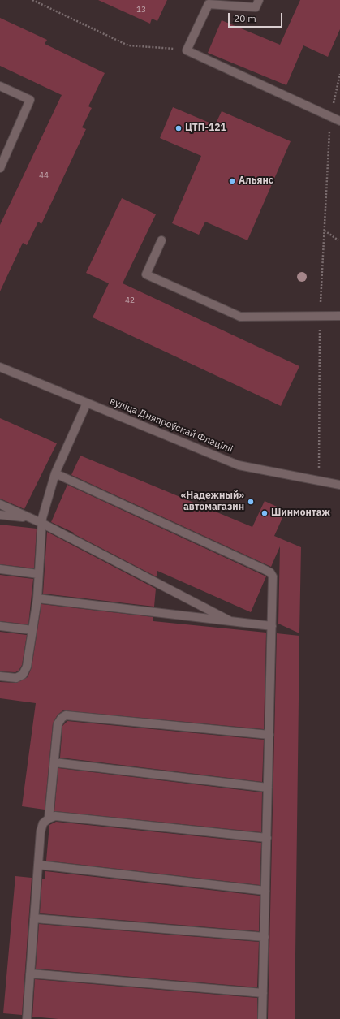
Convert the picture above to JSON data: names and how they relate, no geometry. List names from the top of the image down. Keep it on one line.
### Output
{"streets":{"street":["вуліца Дняпроўскай Флаціліі"]},"places":["ЦТП-121","Альянс","«Надежный» автомагазин","Шинмонтаж"],"house_numbers":["13","44","42"],"scale_bar":"20 m"}
